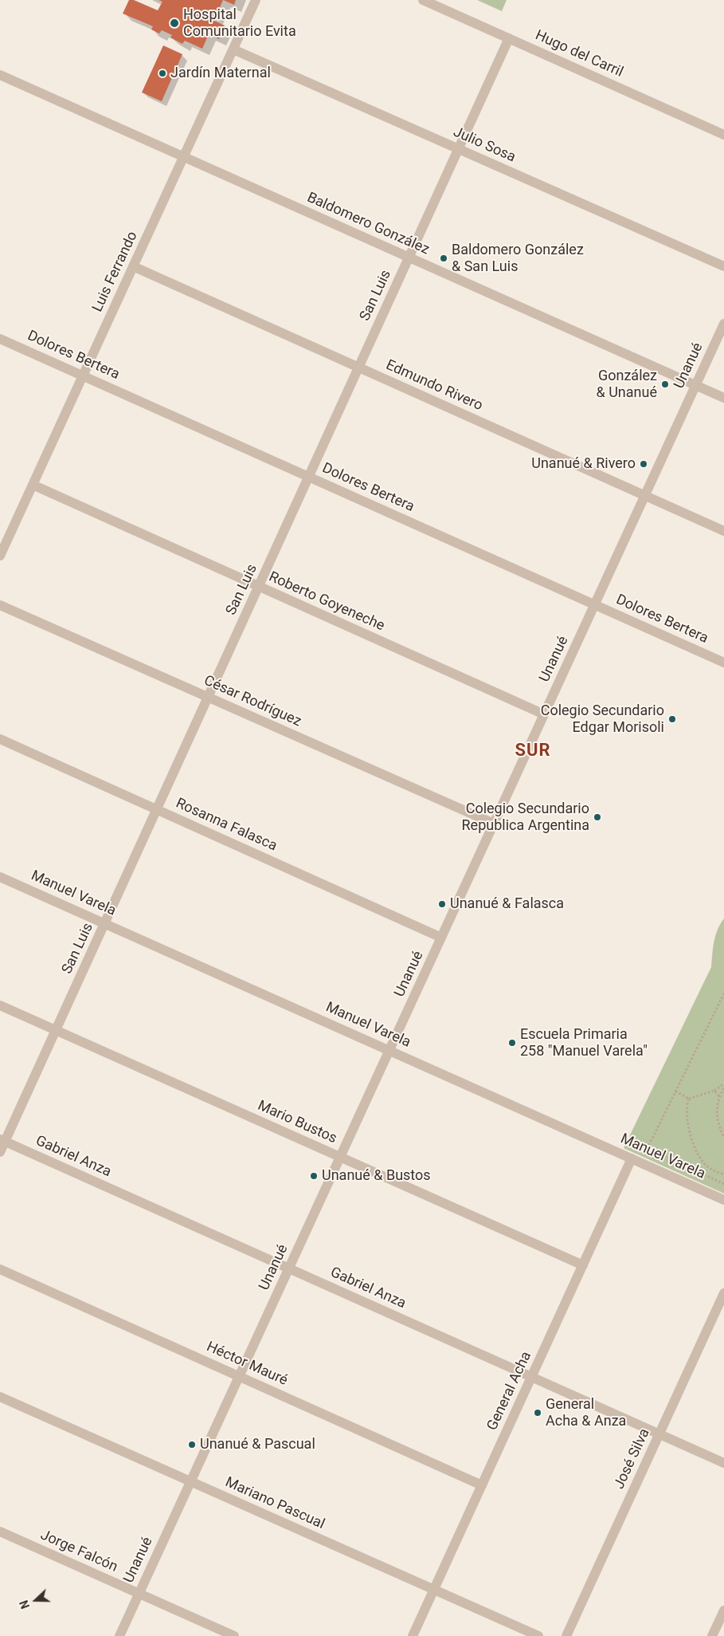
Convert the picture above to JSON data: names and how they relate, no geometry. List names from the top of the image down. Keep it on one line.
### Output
{"streets":{"street":["Hugo del Carril","Julio Sosa","Baldomero González","Luis Ferrando","San Luis","Dolores Bertera","Unanué","Edmundo Rivero","Roberto Goyeneche","César Rodríguez","Rosanna Falasca","Manuel Varela","Mario Bustos","Gabriel Anza","Héctor Mauré","General Acha","José Silva","Mariano Pascual","Jorge Falcón"]},"crossings":[["Hugo del Carril","San Luis"],["Julio Sosa","Luis Ferrando"],["Julio Sosa","San Luis"],["Baldomero González","Luis Ferrando"],["Baldomero González","San Luis"],["Baldomero González","Unanué"],["Luis Ferrando","Dolores Bertera"],["Luis Ferrando","Edmundo Rivero"],["Luis Ferrando","Roberto Goyeneche"],["San Luis","Dolores Bertera"],["San Luis","Edmundo Rivero"],["San Luis","Roberto Goyeneche"],["San Luis","César Rodríguez"],["San Luis","Rosanna Falasca"],["San Luis","Manuel Varela"],["San Luis","Mario Bustos"],["San Luis","Gabriel Anza"],["Dolores Bertera","Unanué"],["Unanué","Edmundo Rivero"],["Unanué","Roberto Goyeneche"],["Unanué","César Rodríguez"],["Unanué","Rosanna Falasca"],["Unanué","Manuel Varela"],["Unanué","Mario Bustos"],["Unanué","Gabriel Anza"],["Unanué","Héctor Mauré"],["Unanué","Mariano Pascual"],["Unanué","Jorge Falcón"],["Manuel Varela","General Acha"],["Mario Bustos","General Acha"],["Gabriel Anza","General Acha"],["Gabriel Anza","José Silva"],["Héctor Mauré","General Acha"],["General Acha","Mariano Pascual"]],"districts":["SUR"],"places":["Hospital Comunitario Evita","Jardín Maternal","Baldomero González & San Luis","González & Unanué","Unanué & Rivero","Colegio Secundario Edgar Morisoli","Colegio Secundario Republica Argentina","Unanué & Falasca","Escuela Primaria 258 \"Manuel Varela\"","Unanué & Bustos","General Acha & Anza","Unanué & Pascual"],"north":"left"}
